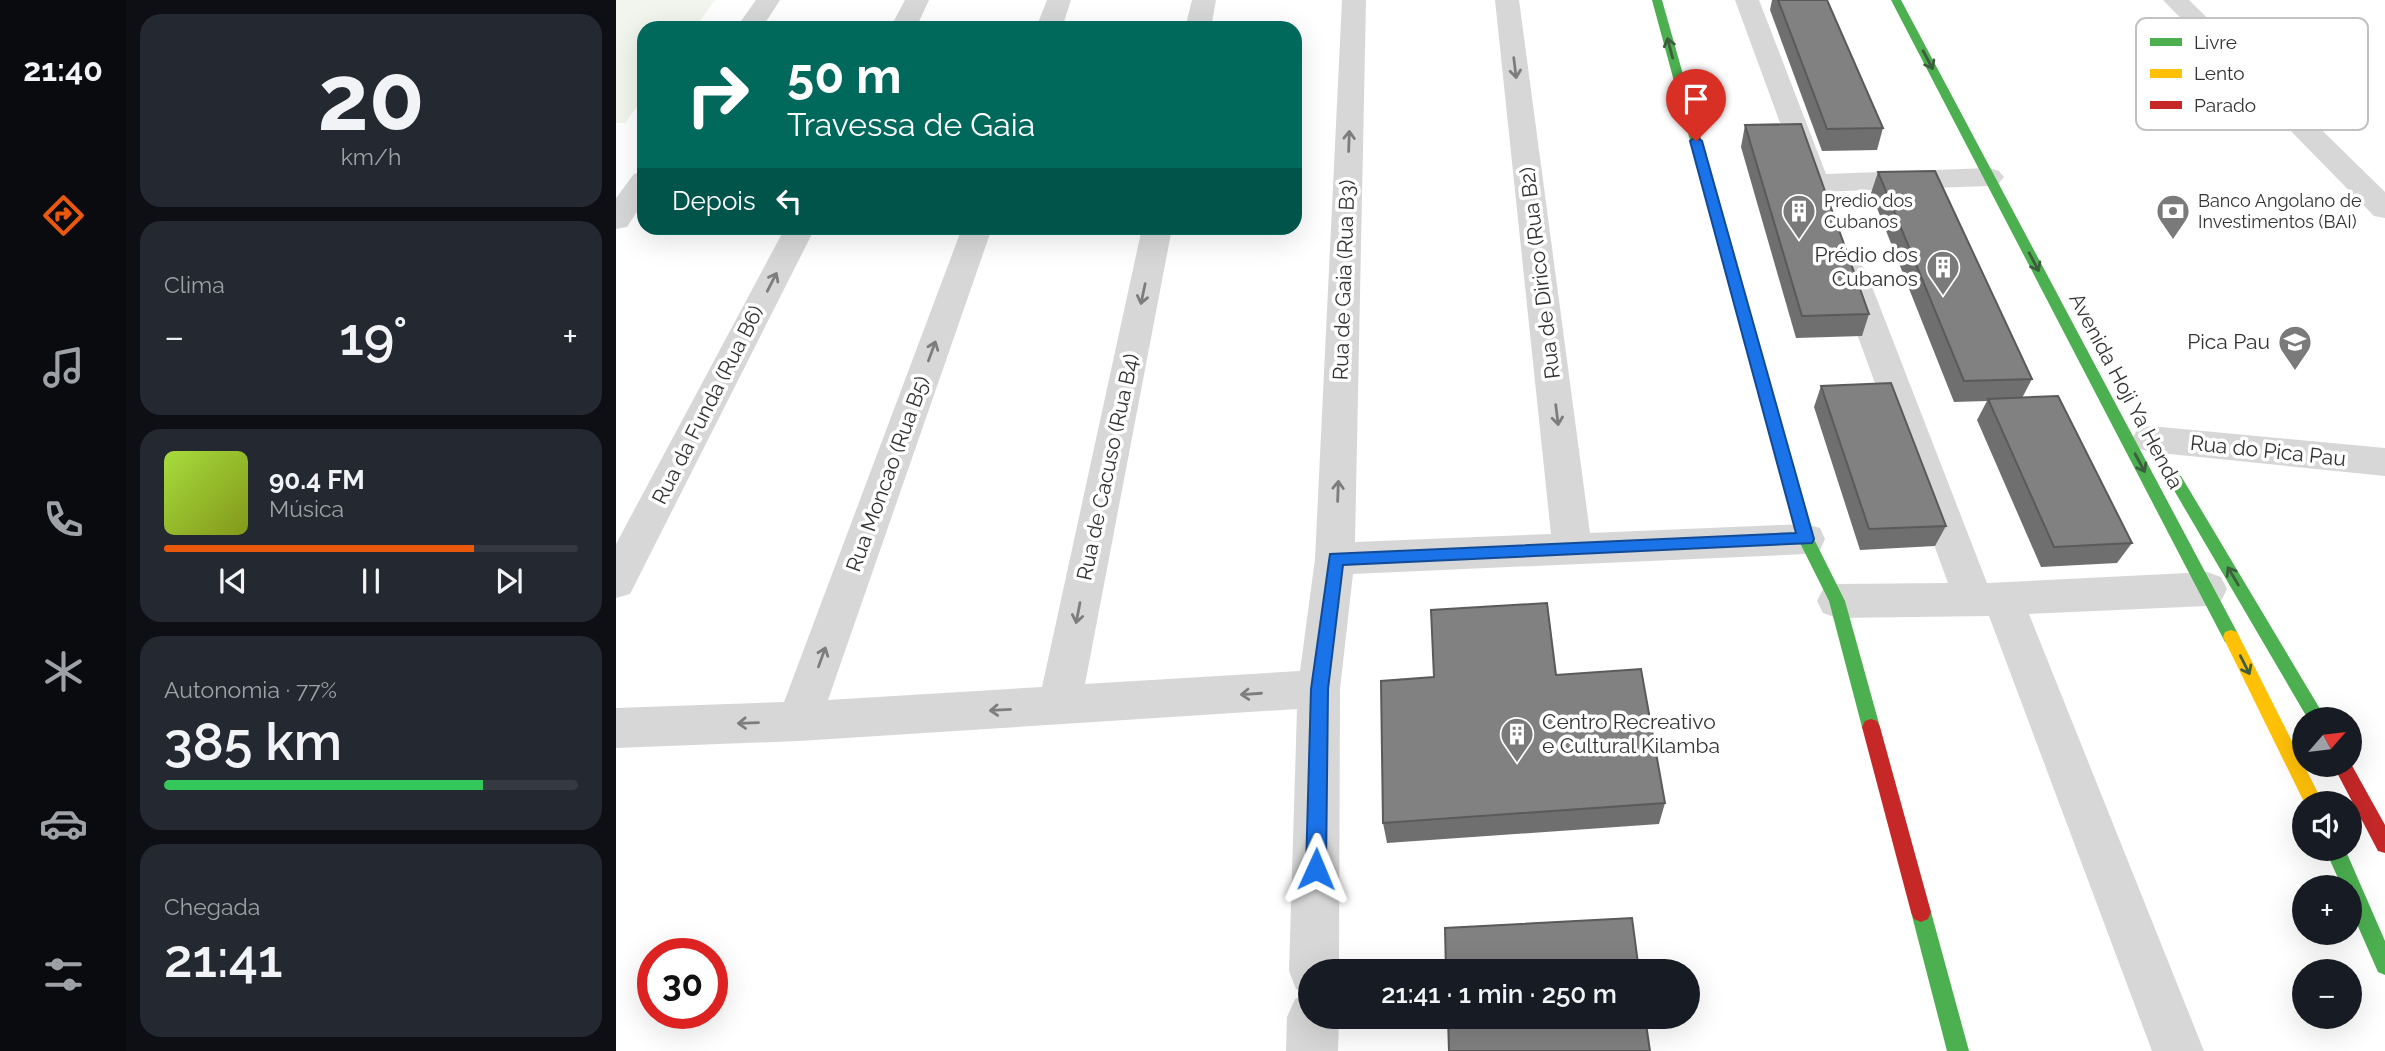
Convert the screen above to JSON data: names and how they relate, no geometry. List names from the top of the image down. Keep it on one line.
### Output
{"streets":{"main road":["Avenida Hoji Ya Henda"],"street":["Rua de Dirico (Rua B2)","Rua de Gaia (Rua B3)","Rua da Funda (Rua B6)","Rua do Pica Pau","Rua de Cacuso (Rua B4)","Rua Moncao (Rua B5)"]},"crossings":[["Avenida Hoji Ya Henda","Rua do Pica Pau"]],"one_way":["Rua de Dirico (Rua B2)","Rua de Gaia (Rua B3)","Rua da Funda (Rua B6)","Rua de Cacuso (Rua B4)","Rua Moncao (Rua B5)"],"places":{"building":["Predio dos Cubanos","Prédio dos Cubanos","Centro Recreativo e Cultural Kilamba"],"bank":["Banco Angolano de Investimentos (BAI)"],"school or university":["Pica Pau"]},"legend":["Livre","Lento","Parado"],"north":"top right","page":{"tabs":"21:40","tile":[["20","km/h"],"Clima",["Autonomia · 77%","385 km"],["Chegada","21:41"]],"turn":["50 m","Travessa de Gaia"],"then":"Depois","heat":["−","19°","+"],"song":["90.4 FM","Música"],"map_buttons":["+","−"],"limit":"30","trip":"21:41 · 1 min · 250 m"}}
